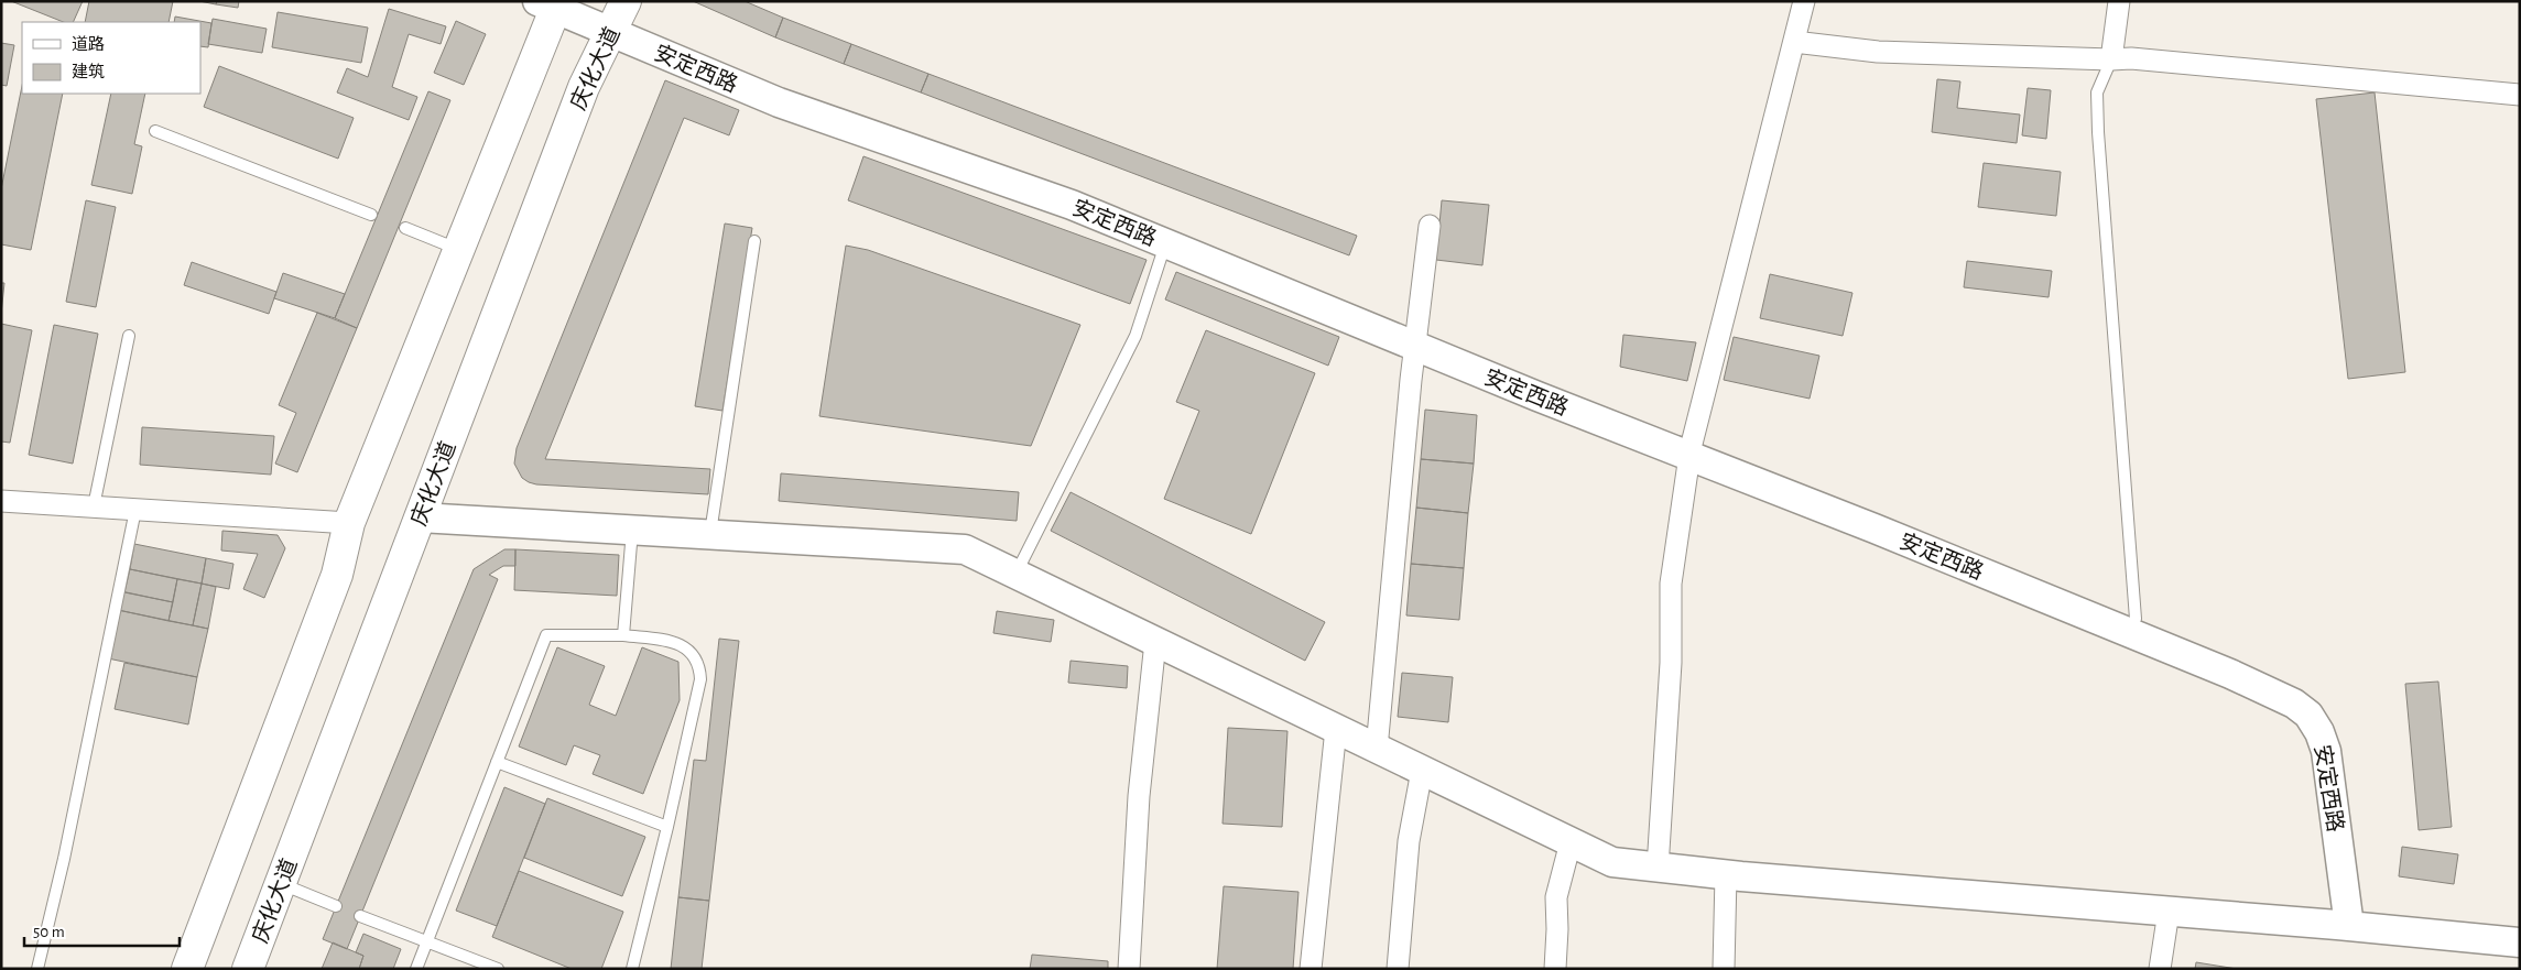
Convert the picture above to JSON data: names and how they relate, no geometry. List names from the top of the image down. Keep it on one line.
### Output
{"streets":{"highway":["庆化大道"],"street":["安定西路"]},"crossings":[["庆化大道","安定西路"]],"legend":["道路","建筑"],"scale_bar":"50 m"}
